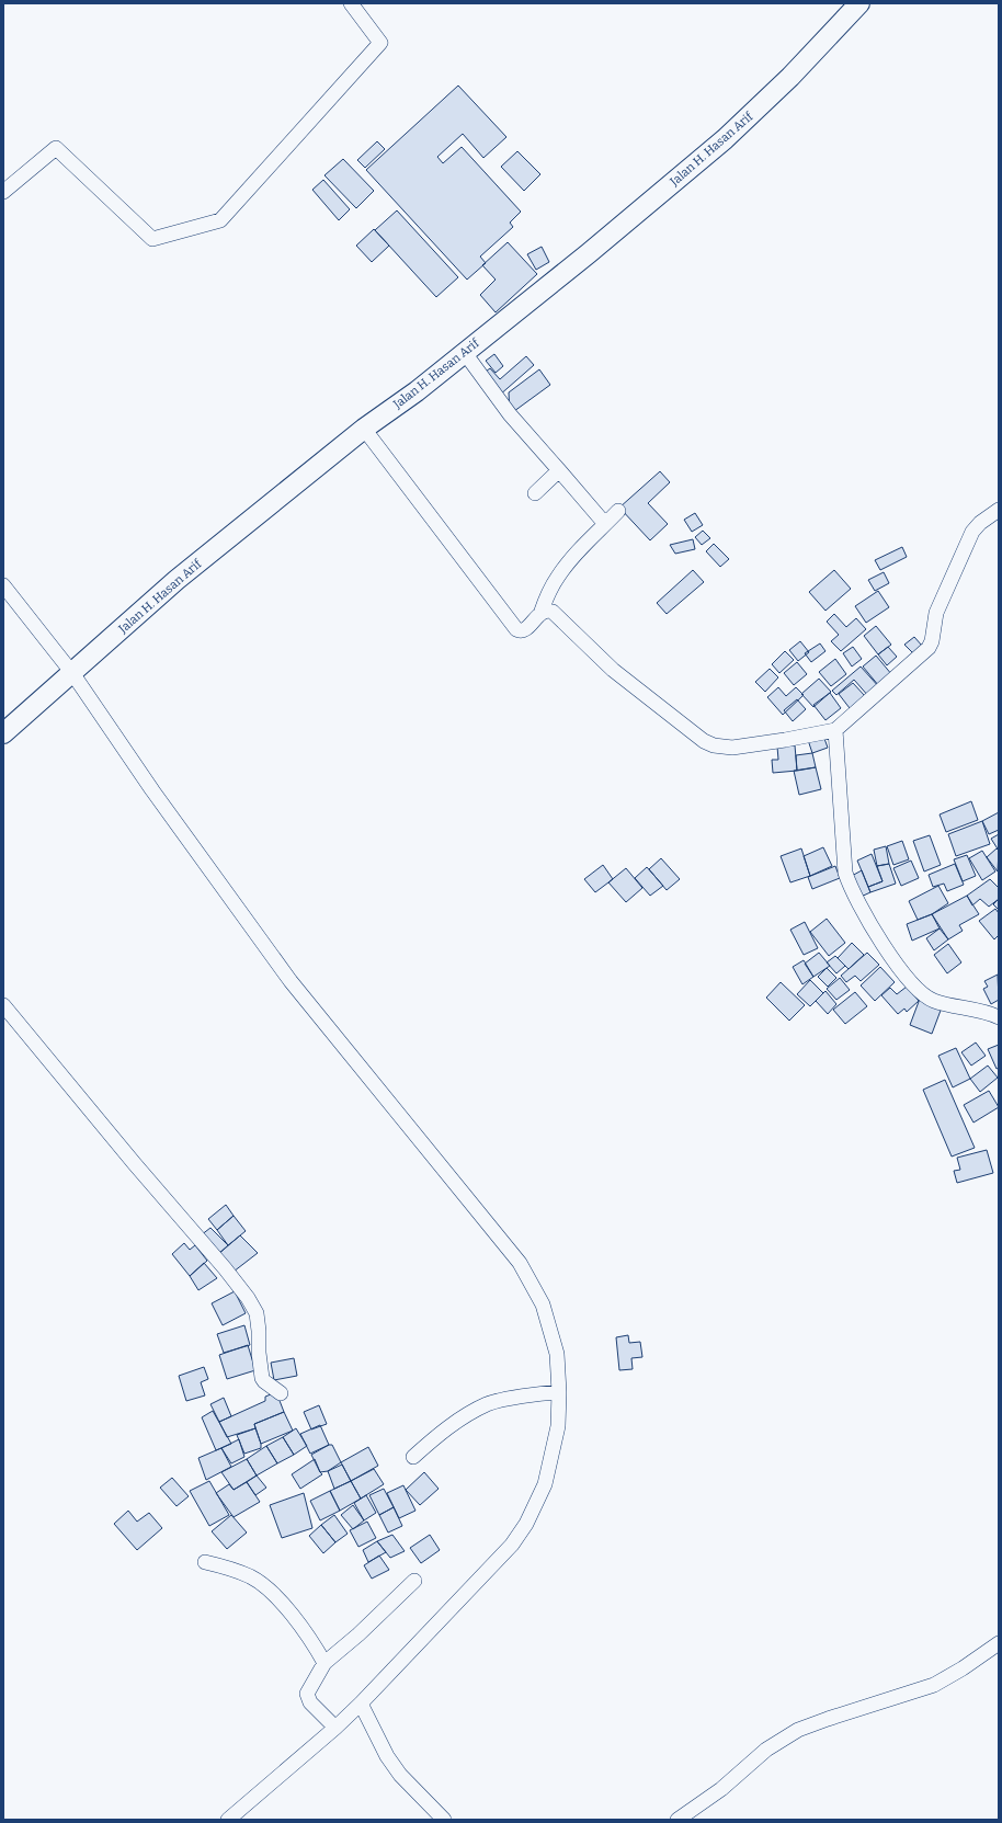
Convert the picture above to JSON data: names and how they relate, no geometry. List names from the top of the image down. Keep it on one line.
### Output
{"streets":{"main road":["Jalan H. Hasan Arif"]}}
